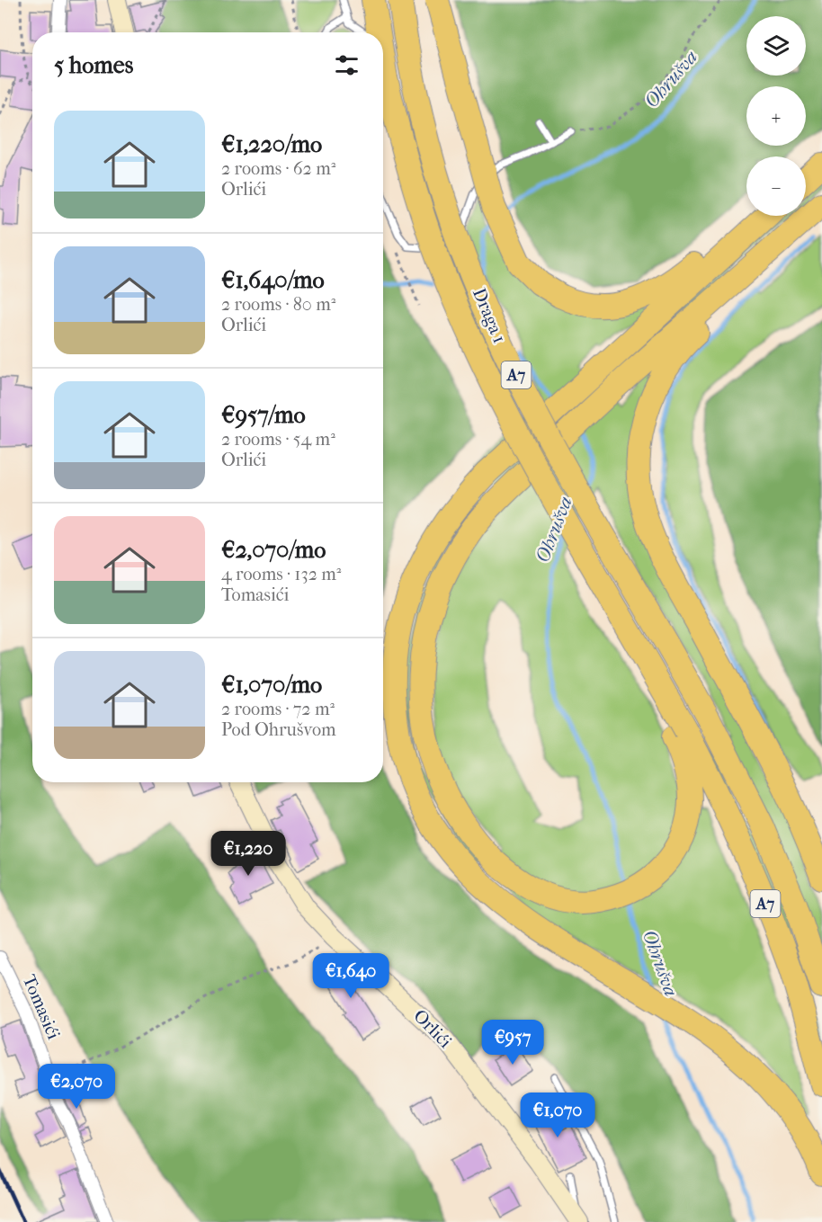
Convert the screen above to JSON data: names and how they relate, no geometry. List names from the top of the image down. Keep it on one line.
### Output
{"streets":{"highway":["Draga 1","A7"],"street":["Tomasići","Orlići"]},"crossings":[["Draga 1","A7"]],"water":["Ohrušva"],"page":{"map_buttons":["+","−"],"heading":"5 homes","list":[{"name":"€1,220/mo","note":"2 rooms · 62 m² · Orlići"},{"name":"€1,640/mo","note":"2 rooms · 80 m² · Orlići"},{"name":"€957/mo","note":"2 rooms · 54 m² · Orlići"},{"name":"€2,070/mo","note":"4 rooms · 132 m² · Tomasići"},{"name":"€1,070/mo","note":"2 rooms · 72 m² · Pod Ohrušvom"}],"price":["€1,220","€1,640","€957","€2,070","€1,070"]}}
